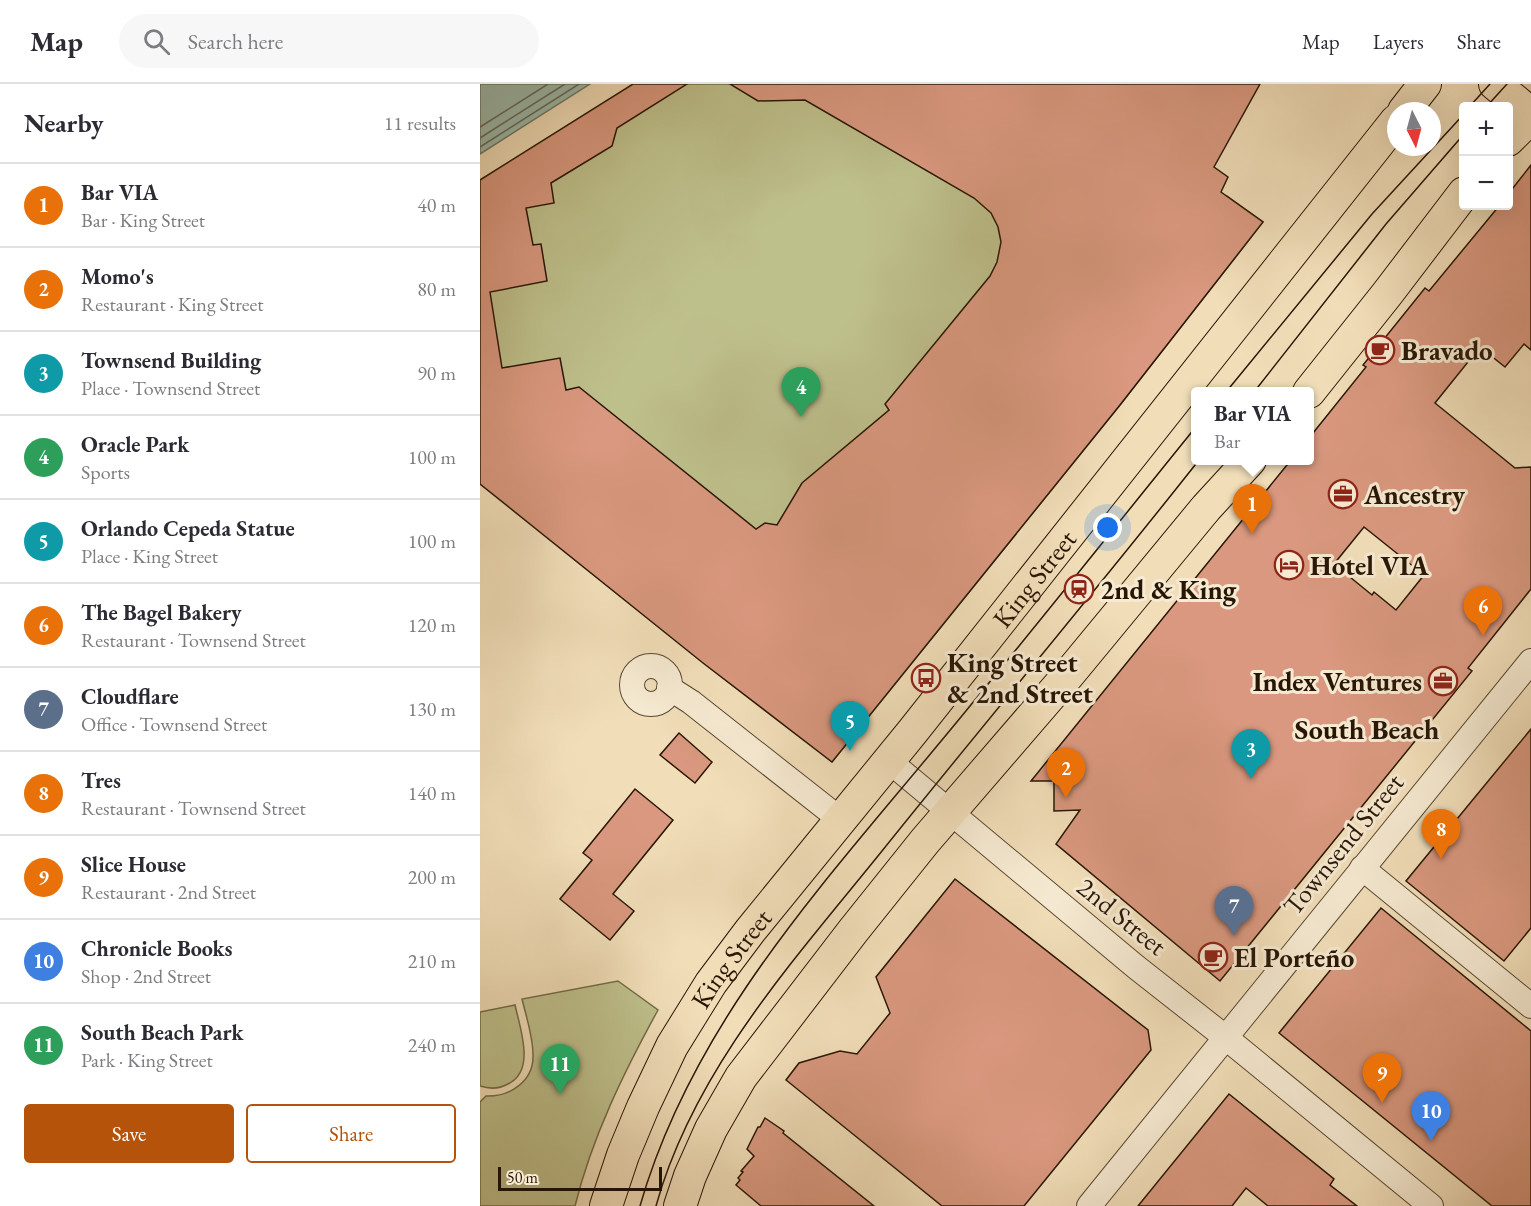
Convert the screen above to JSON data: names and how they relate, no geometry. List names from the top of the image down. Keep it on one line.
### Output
{"streets":{"main road":["King Street"],"street":["Townsend Street","2nd Street"]},"crossings":[["King Street","2nd Street"],["Townsend Street","2nd Street"]],"districts":["South Beach"],"places":{"cafe":["Bravado","El Porteño"],"office":["Ancestry","Index Ventures"],"hotel":["Hotel VIA"],"station":["2nd & King"],"bus stop":["King Street & 2nd Street"]},"scale_bar":"50 m","north":"bottom","page":{"header":"Map","search":"Search here","nav":["Map","Layers","Share"],"heading":["Nearby","11 results"],"map_buttons":["+","−"],"list":[{"mark":"1","name":"Bar VIA","note":"Bar · King Street","value":"40 m"},{"mark":"2","name":"Momo's","note":"Restaurant · King Street","value":"80 m"},{"mark":"3","name":"Townsend Building","note":"Place · Townsend Street","value":"90 m"},{"mark":"4","name":"Oracle Park","note":"Sports","value":"100 m"},{"mark":"5","name":"Orlando Cepeda Statue","note":"Place · King Street","value":"100 m"},{"mark":"6","name":"The Bagel Bakery","note":"Restaurant · Townsend Street","value":"120 m"},{"mark":"7","name":"Cloudflare","note":"Office · Townsend Street","value":"130 m"},{"mark":"8","name":"Tres","note":"Restaurant · Townsend Street","value":"140 m"},{"mark":"9","name":"Slice House","note":"Restaurant · 2nd Street","value":"200 m"},{"mark":"10","name":"Chronicle Books","note":"Shop · 2nd Street","value":"210 m"},{"mark":"11","name":"South Beach Park","note":"Park · King Street","value":"240 m"}],"pins":["4","1","6","5","3","2","8","7","11","9","10"],"popup":["Bar VIA","Bar"],"buttons":["Save","Share"],"scale":"50 m"}}
